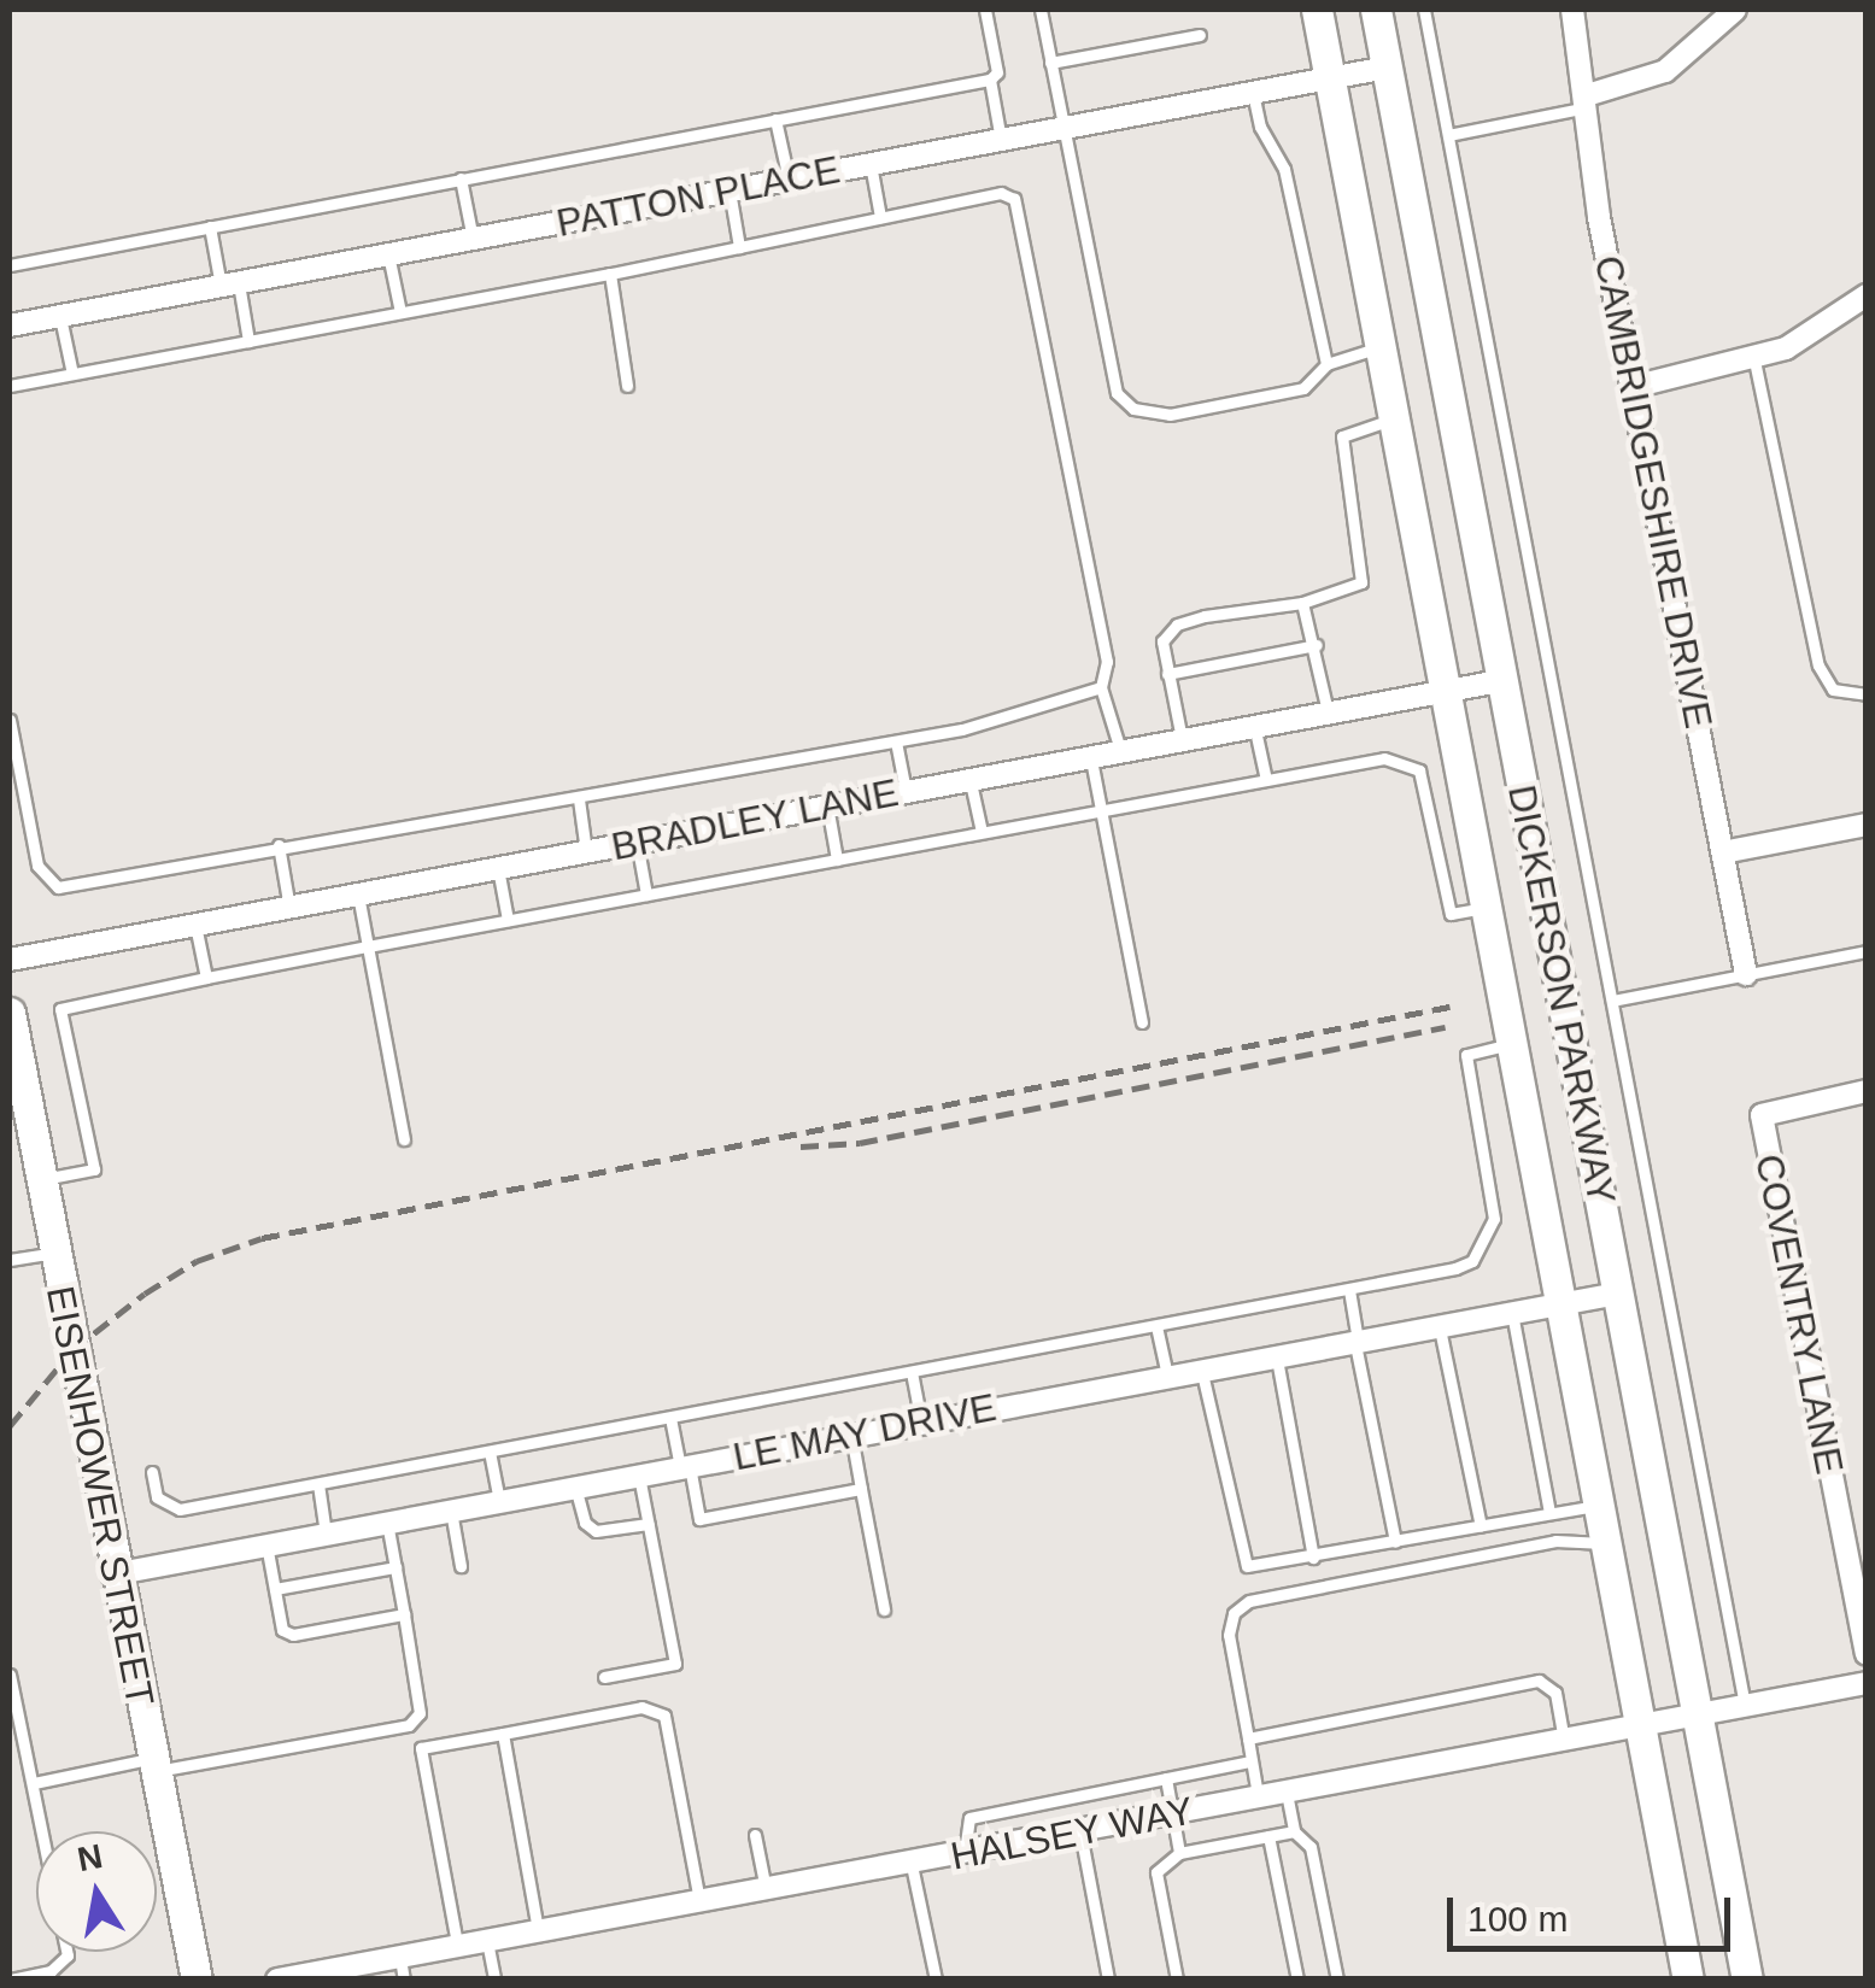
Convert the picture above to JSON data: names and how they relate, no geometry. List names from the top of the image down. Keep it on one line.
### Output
{"streets":{"main road":["DICKERSON PARKWAY","EISENHOWER STREET"],"street":["PATTON PLACE","CAMBRIDGESHIRE DRIVE","BRADLEY LANE","COVENTRY LANE","LE MAY DRIVE","HALSEY WAY"]},"crossings":[["PATTON PLACE","DICKERSON PARKWAY"],["BRADLEY LANE","DICKERSON PARKWAY"],["DICKERSON PARKWAY","LE MAY DRIVE"],["DICKERSON PARKWAY","HALSEY WAY"],["LE MAY DRIVE","EISENHOWER STREET"]],"scale_bar":"100 m","north":"top"}
